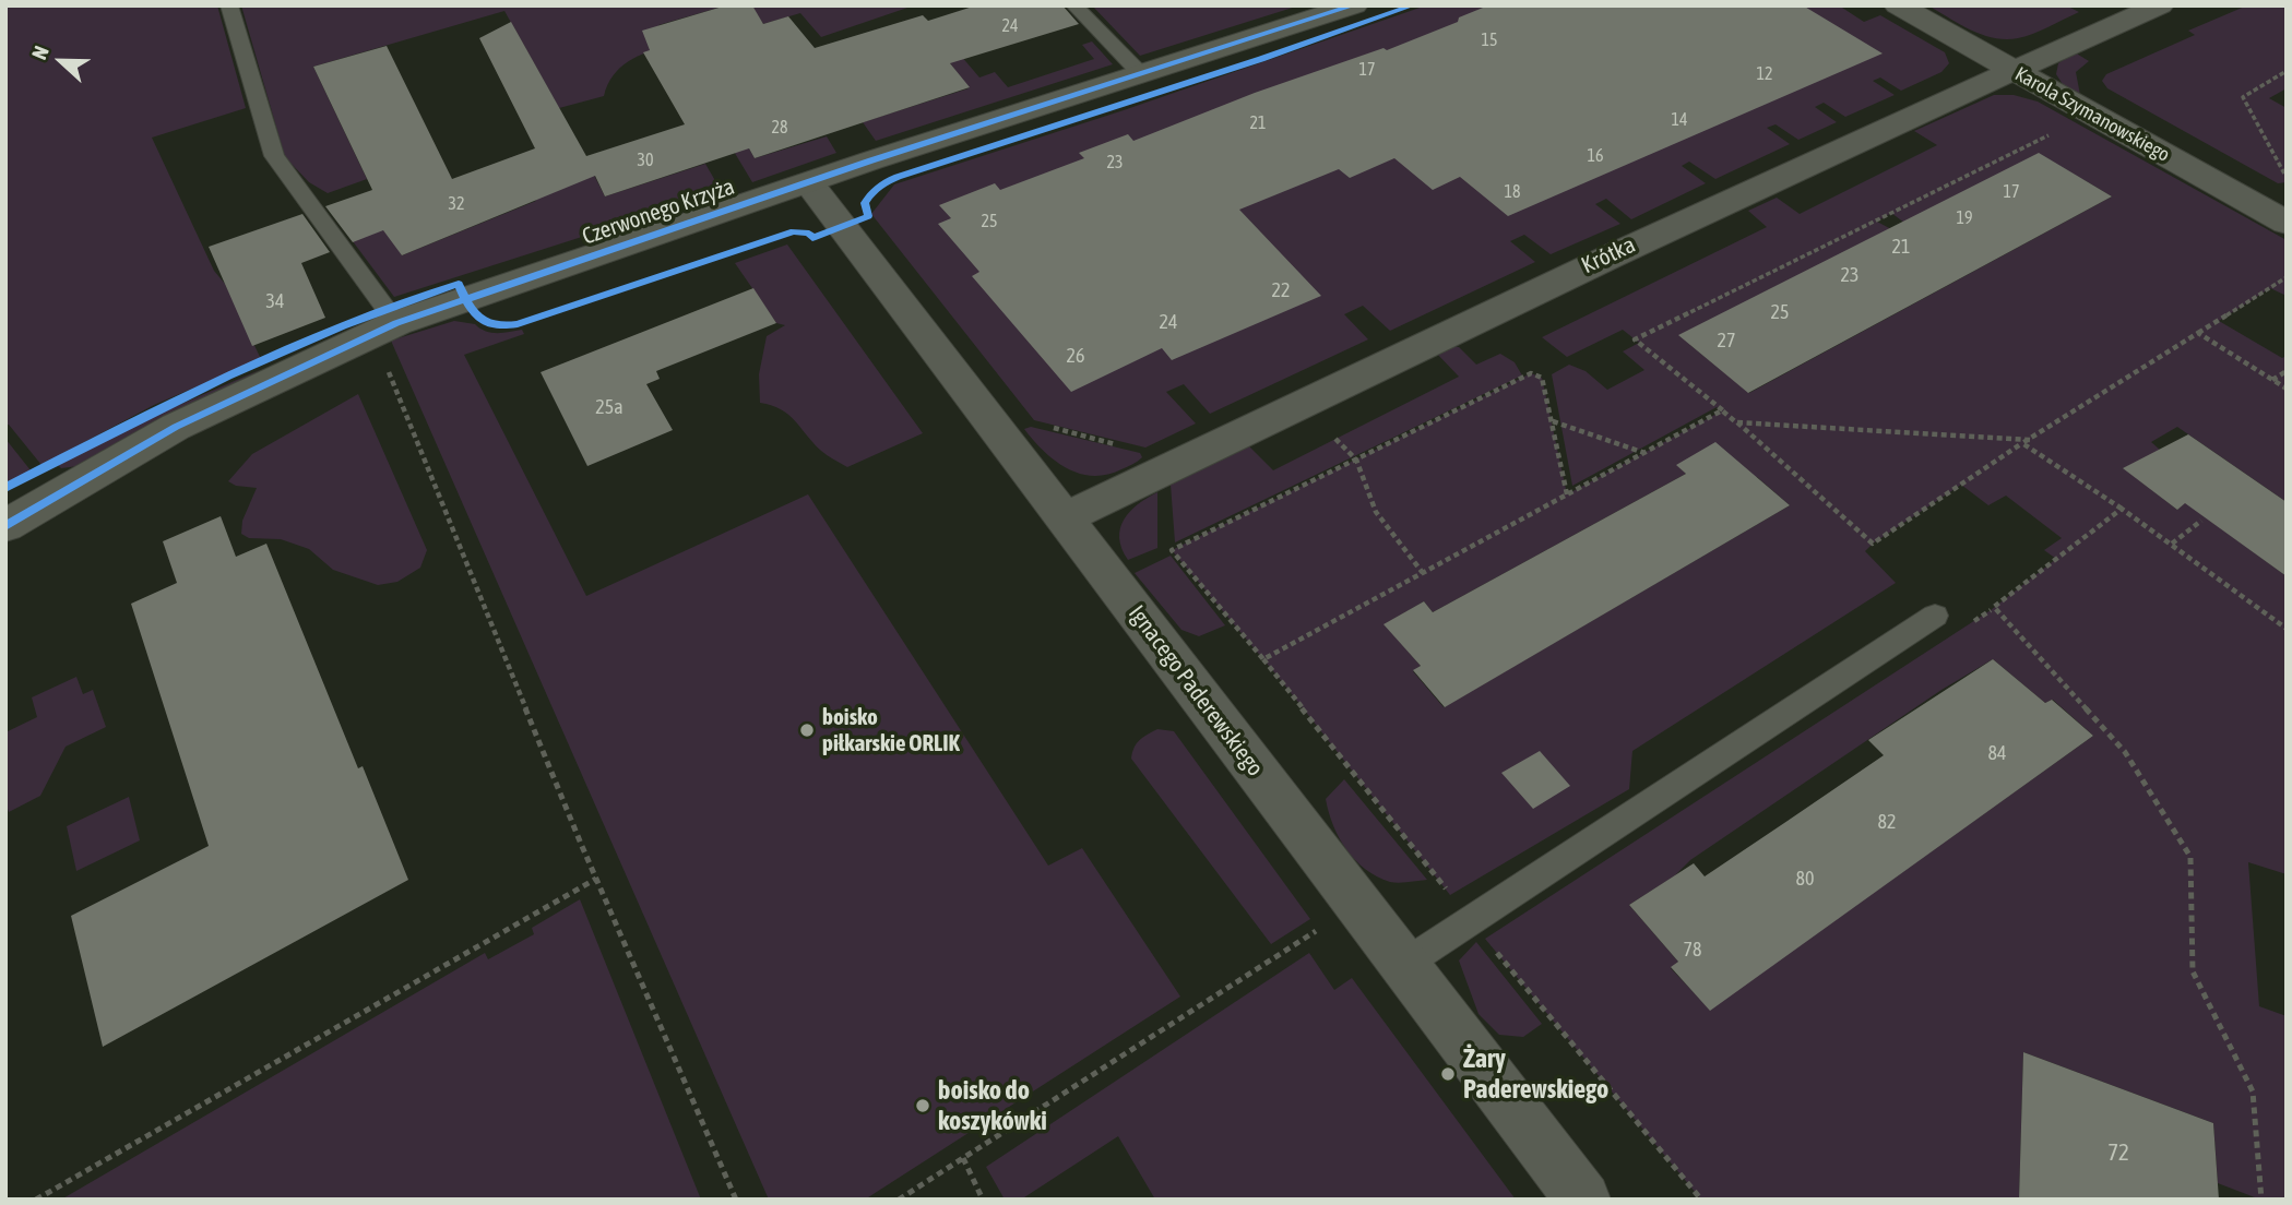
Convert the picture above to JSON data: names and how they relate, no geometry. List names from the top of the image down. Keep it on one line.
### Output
{"streets":{"street":["Karola Szymanowskiego","Czerwonego Krzyża","Krótka","Ignacego Paderewskiego"]},"crossings":[["Karola Szymanowskiego","Krótka"],["Czerwonego Krzyża","Ignacego Paderewskiego"],["Krótka","Ignacego Paderewskiego"]],"places":["boisko piłkarskie ORLIK","Żary Paderewskiego","boisko do koszykówki"],"house_numbers":["24","15","17","12","14","21","28","16","30","23","18","17","32","19","25","21","23","22","34","25","24","27","26","25a","84","82","80","78","72"],"north":"left"}
